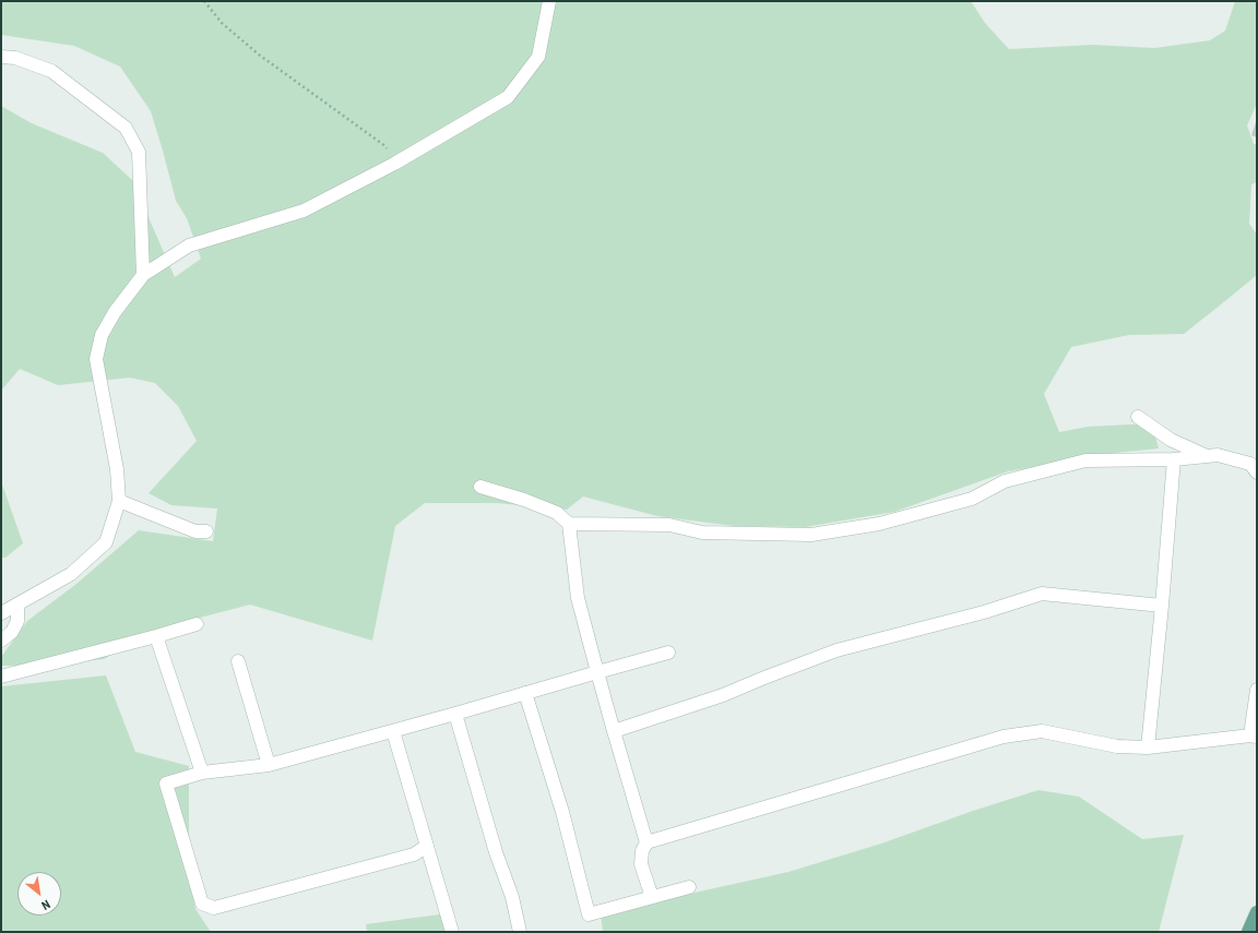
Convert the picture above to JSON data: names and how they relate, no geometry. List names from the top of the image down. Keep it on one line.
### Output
{"north":"bottom right"}
